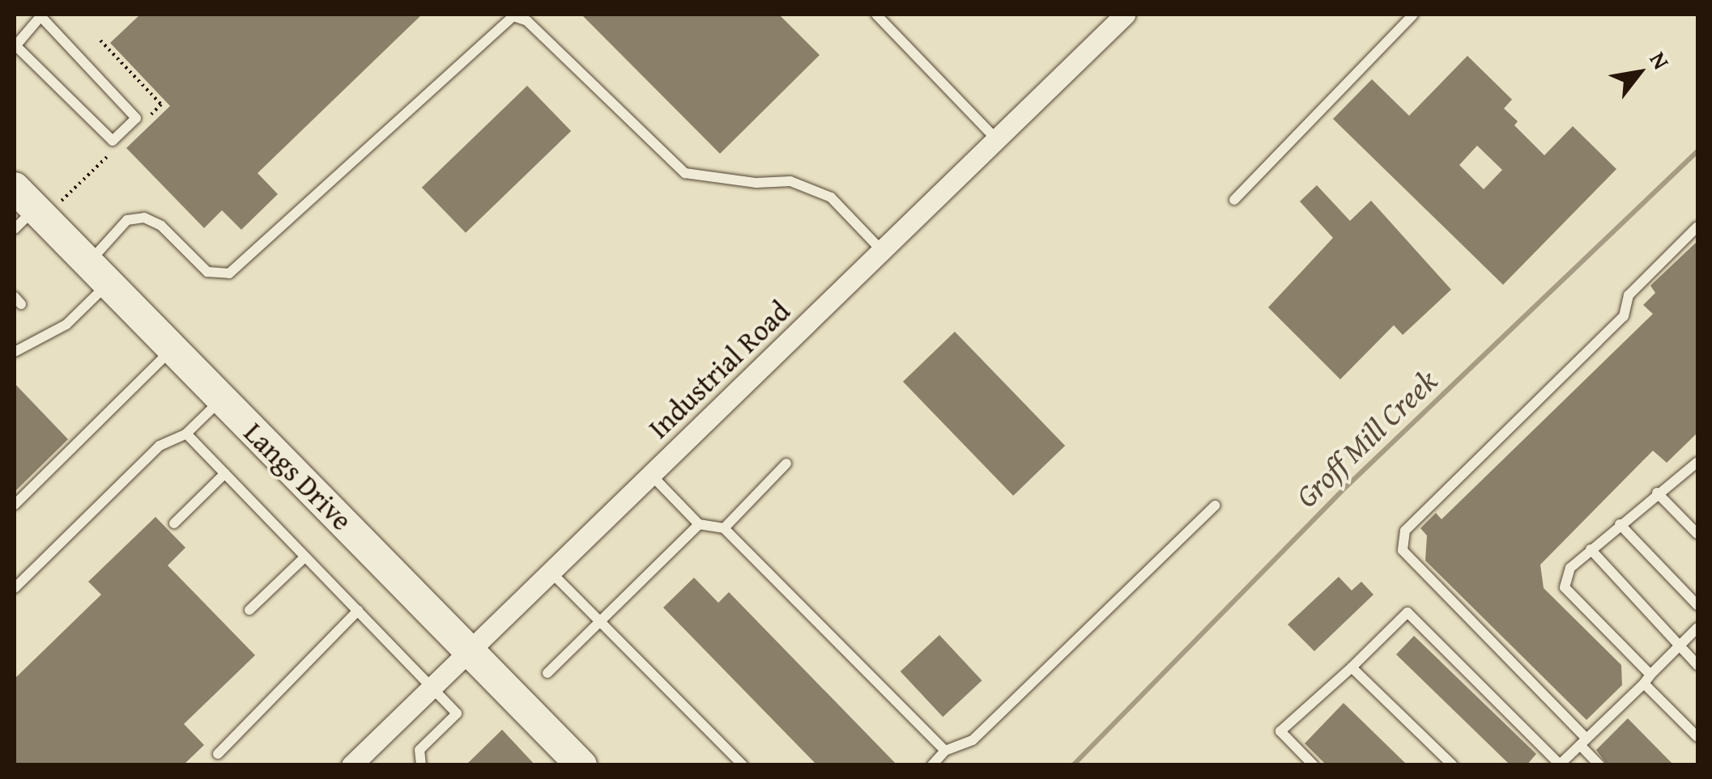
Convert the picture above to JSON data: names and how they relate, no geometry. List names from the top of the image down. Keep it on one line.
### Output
{"streets":{"street":["Industrial Road","Langs Drive"]},"crossings":[["Industrial Road","Langs Drive"]],"water":["Groff Mill Creek"],"north":"top right"}
